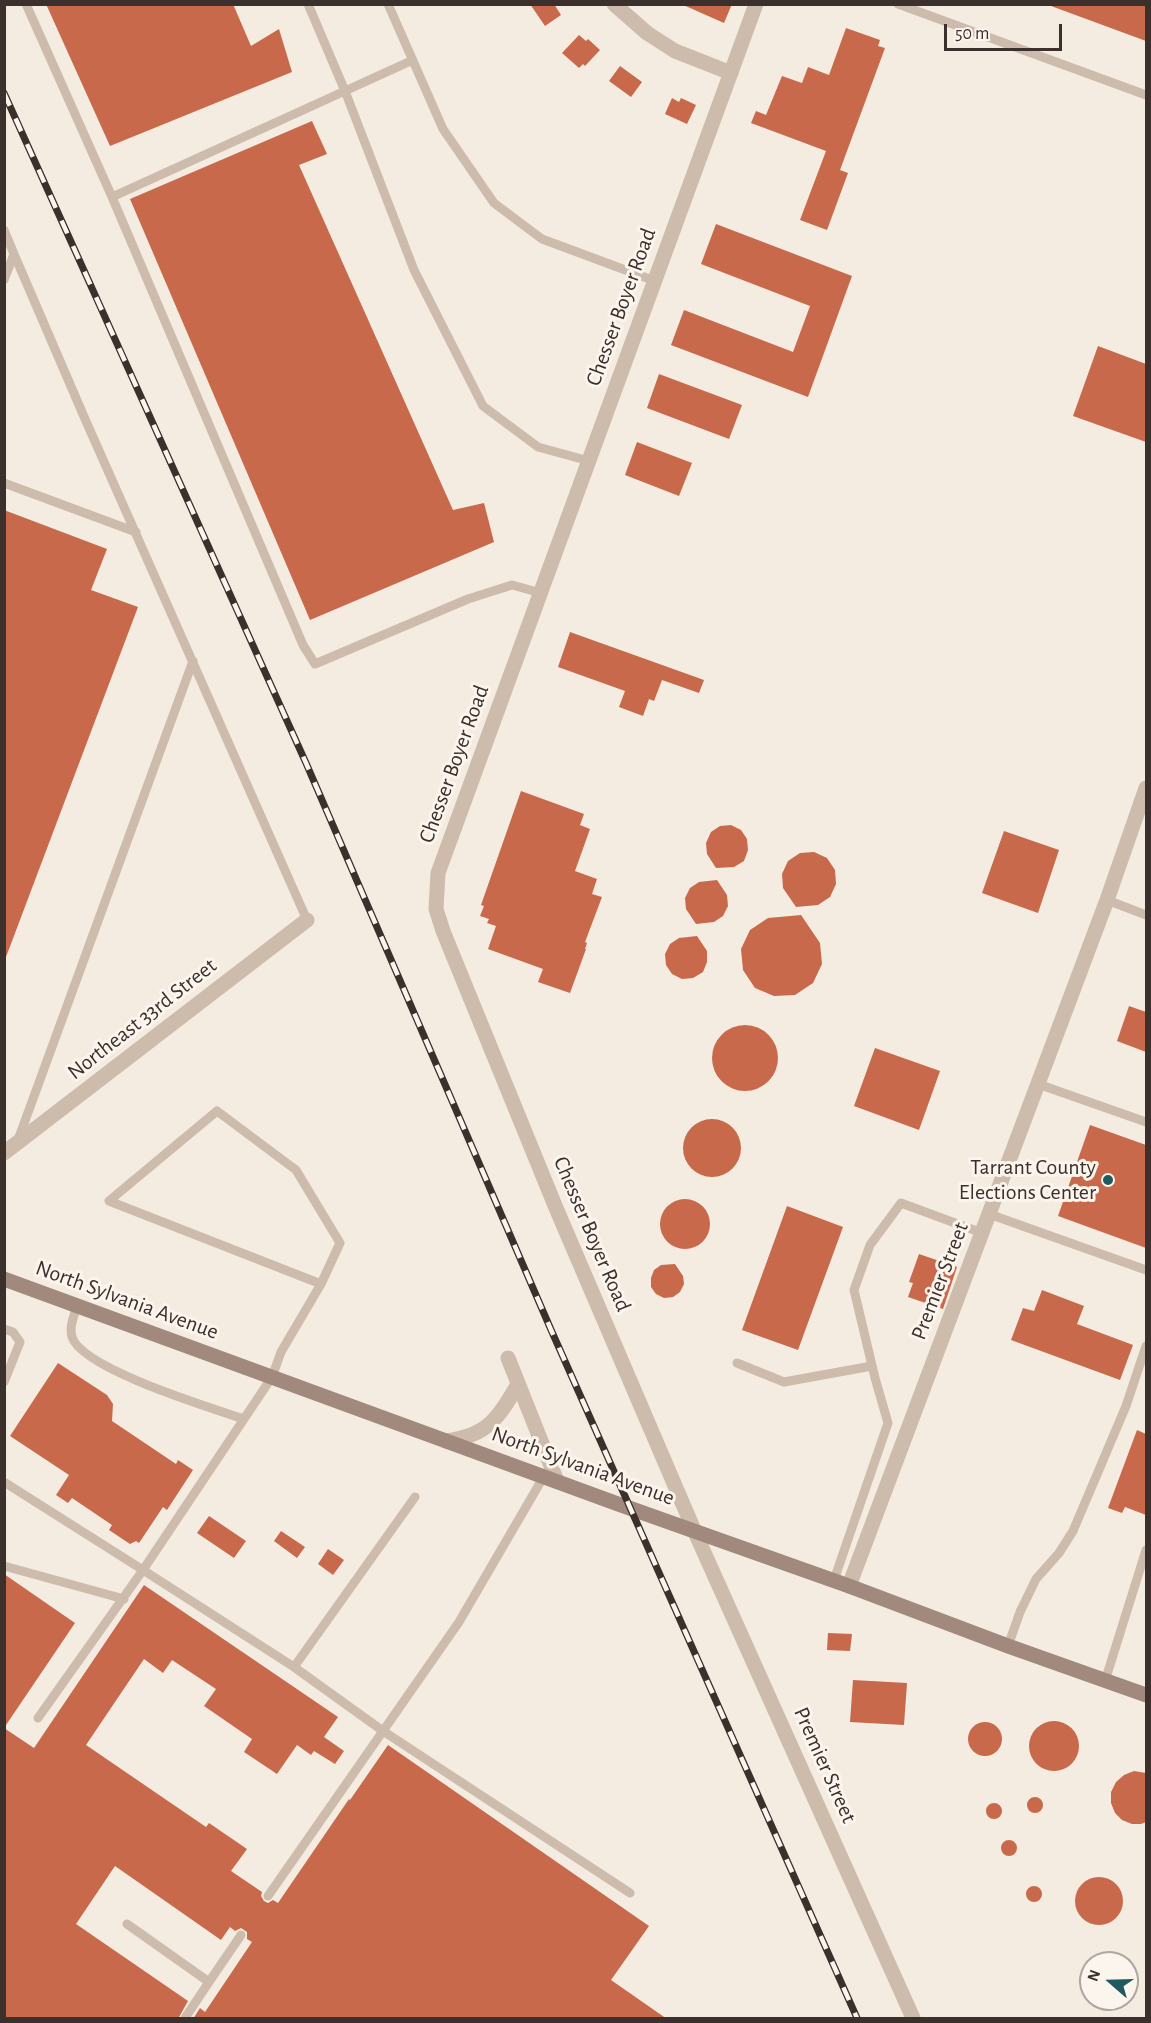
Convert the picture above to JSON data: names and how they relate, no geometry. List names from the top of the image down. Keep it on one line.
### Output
{"streets":{"main road":["North Sylvania Avenue"],"street":["Chesser Boyer Road","Northeast 33rd Street","Premier Street"]},"crossings":[["Chesser Boyer Road","Premier Street"],["Chesser Boyer Road","North Sylvania Avenue"],["Premier Street","North Sylvania Avenue"]],"places":["Tarrant County Elections Center"],"scale_bar":"50 m","north":"left"}
